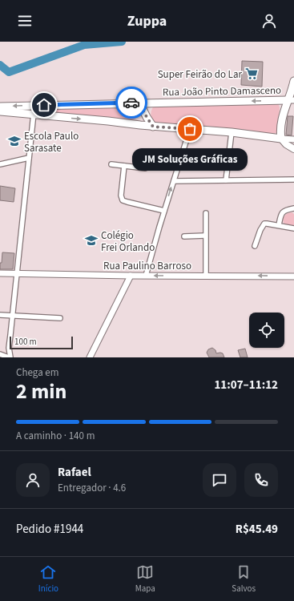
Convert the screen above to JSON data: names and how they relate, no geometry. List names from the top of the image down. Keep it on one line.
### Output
{"streets":{"main road":["Rua João Pinto Damasceno"],"street":["Rua Paulino Barroso"]},"one_way":["Rua Paulino Barroso"],"places":{"supermarket":["Super Feirão do Lar"],"other":["JM Soluções Gráficas"],"school or university":["Escola Paulo Sarasate","Colégio Frei Orlando"]},"scale_bar":"100 m","page":{"header":"Zuppa","bubble":"JM Soluções Gráficas","scale":"100 m","heading":["2 min","Chega em","11:07–11:12"],"panel":["Rafael","Entregador · 4.6","Pedido #1944","R$45.49"],"bar":"A caminho · 140 m","tabs":["Início","Mapa","Salvos"]}}
